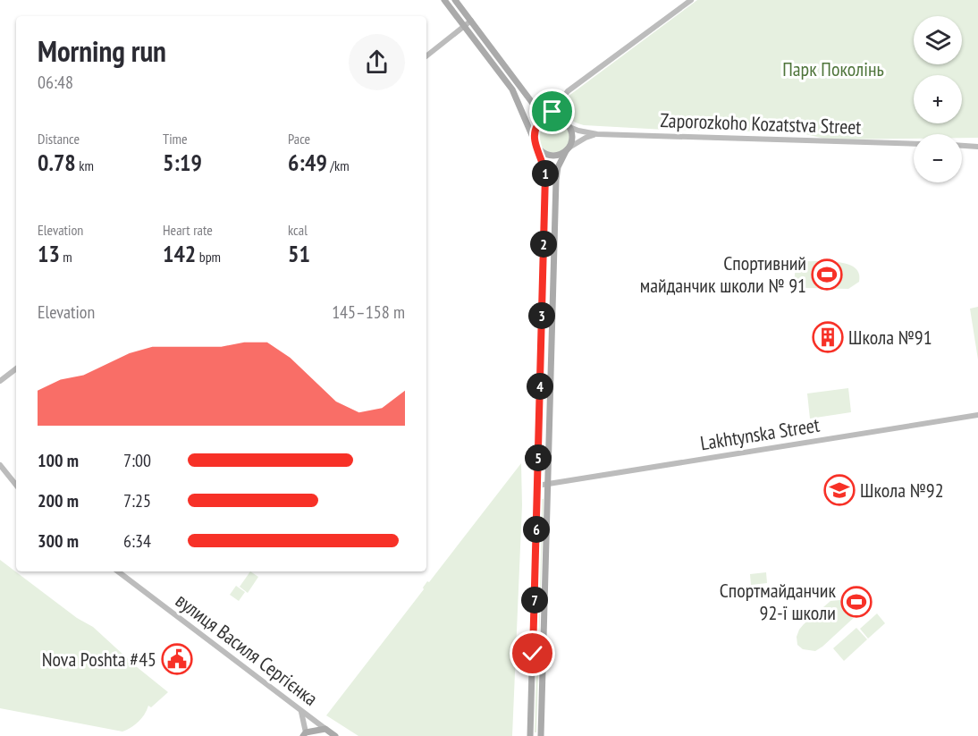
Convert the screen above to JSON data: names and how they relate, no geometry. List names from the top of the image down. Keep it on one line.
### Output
{"streets":{"main road":["вулиця Василя Сергієнка"],"street":["Zaporozkoho Kozatstva Street","Lakhtynska Street"]},"parks":["Парк Поколінь"],"places":{"sports":["Спортивний майданчик школи № 91","Спортмайданчик 92-ї школи"],"building":["Школа №91"],"school or university":["Школа №92"],"public building":["Nova Poshta #45"]},"page":{"map_buttons":["+","−"],"heading":["Morning run","06:48"],"stats":[["Distance","0.78 km"],["Time","5:19"],["Pace","6:49 /km"],["Elevation","13 m"],["Heart rate","142 bpm"],["kcal","51"]],"pins":["1","2","3","4","5","6","7"],"chart":["Elevation","145–158 m"],"list":[{"name":"100 m","note":"7:00"},{"name":"200 m","note":"7:25"},{"name":"300 m","note":"6:34"}]}}
